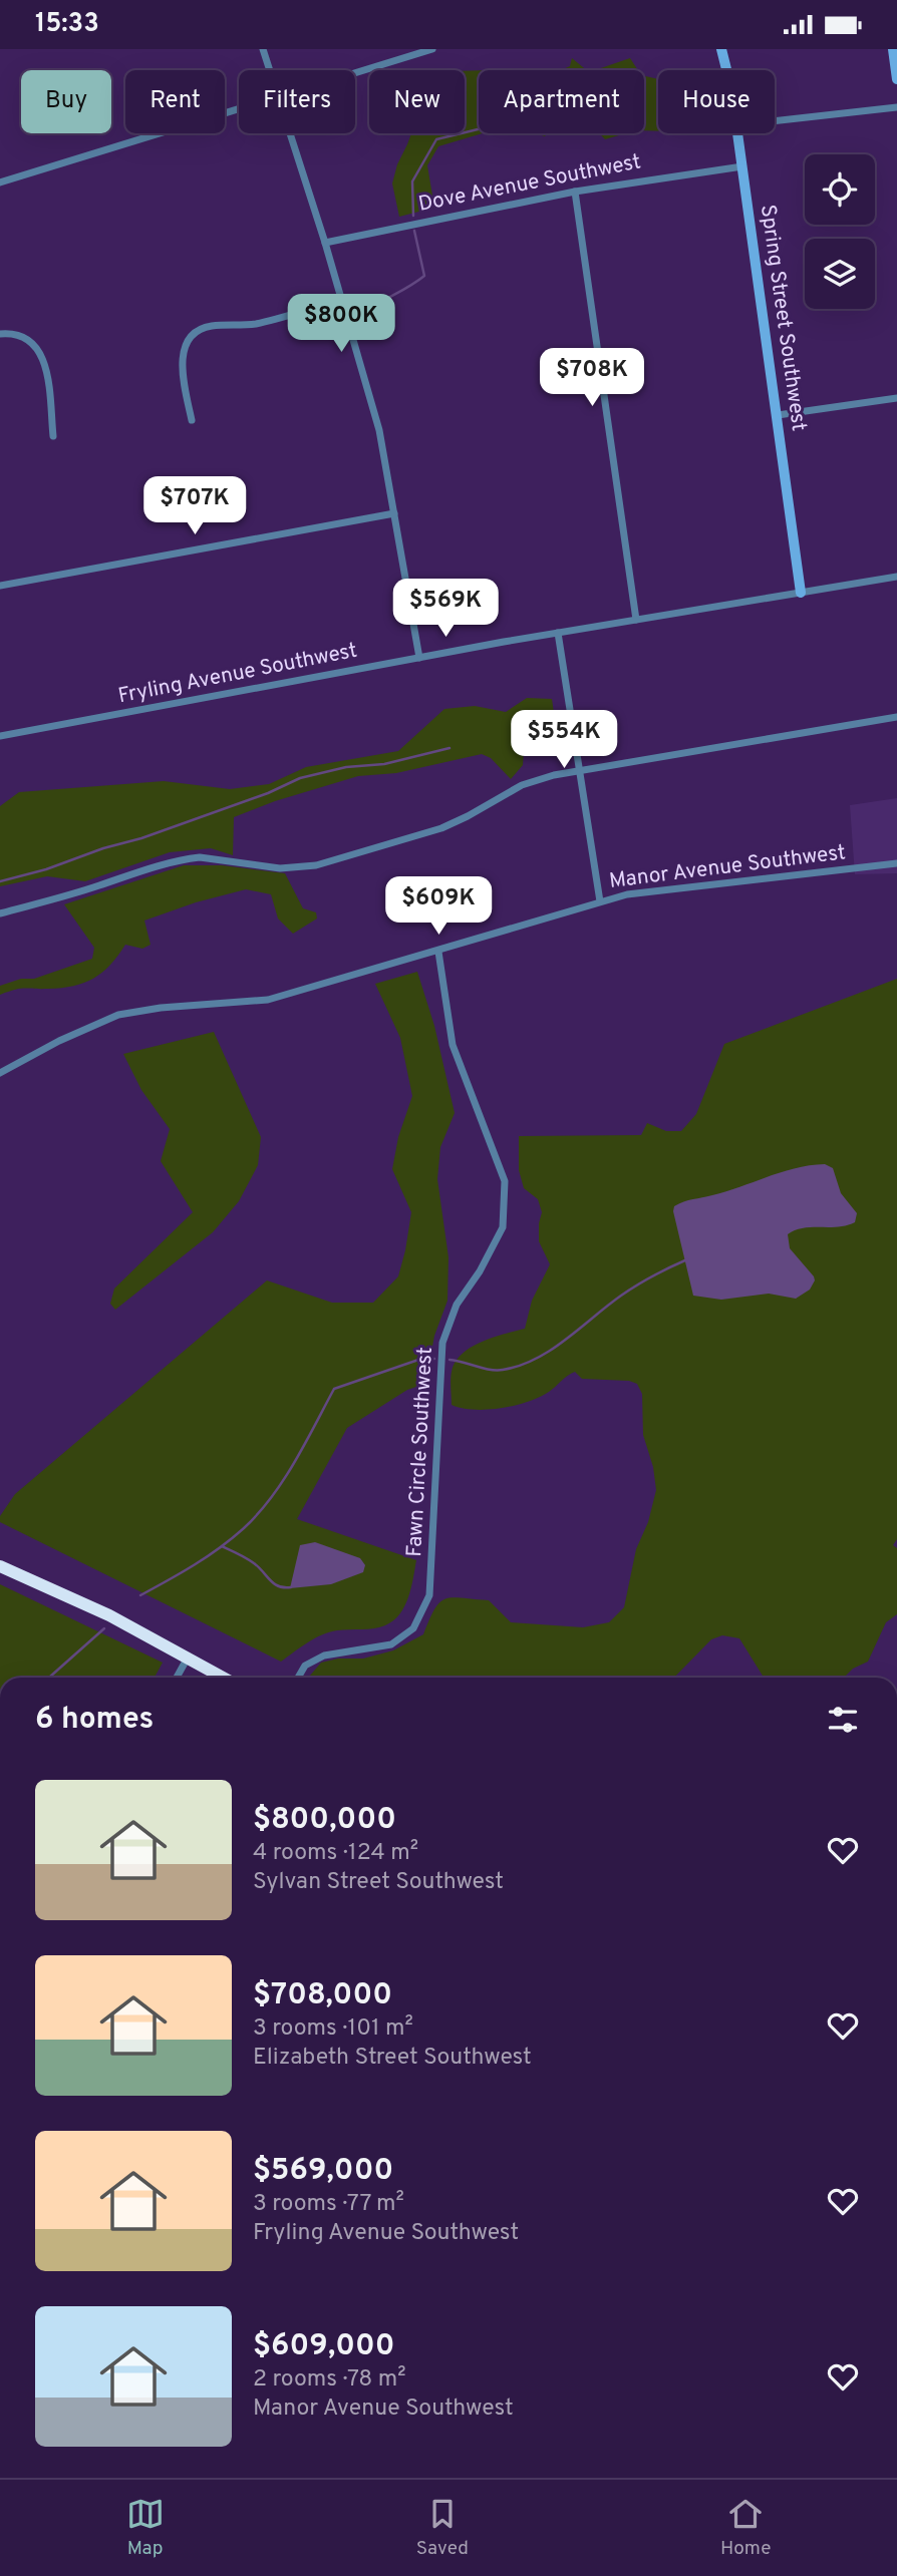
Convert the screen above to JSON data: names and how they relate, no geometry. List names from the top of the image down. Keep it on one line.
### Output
{"streets":{"street":["Dove Avenue Southwest","Spring Street Southwest","Fryling Avenue Southwest","Manor Avenue Southwest","Fawn Circle Southwest"]},"crossings":[["Dove Avenue Southwest","Spring Street Southwest"],["Spring Street Southwest","Fryling Avenue Southwest"],["Manor Avenue Southwest","Fawn Circle Southwest"]],"page":{"status":"15:33","chip":["Buy","Rent","Filters","New","Apartment","House"],"price":["$800K","$708K","$707K","$569K","$554K","$609K"],"heading":"6 homes","list":[{"name":"$800,000","note":"4 rooms · 124 m² · Sylvan Street Southwest"},{"name":"$708,000","note":"3 rooms · 101 m² · Elizabeth Street Southwest"},{"name":"$569,000","note":"3 rooms · 77 m² · Fryling Avenue Southwest"},{"name":"$609,000","note":"2 rooms · 78 m² · Manor Avenue Southwest"}],"tabs":["Map","Saved","Home"]}}
